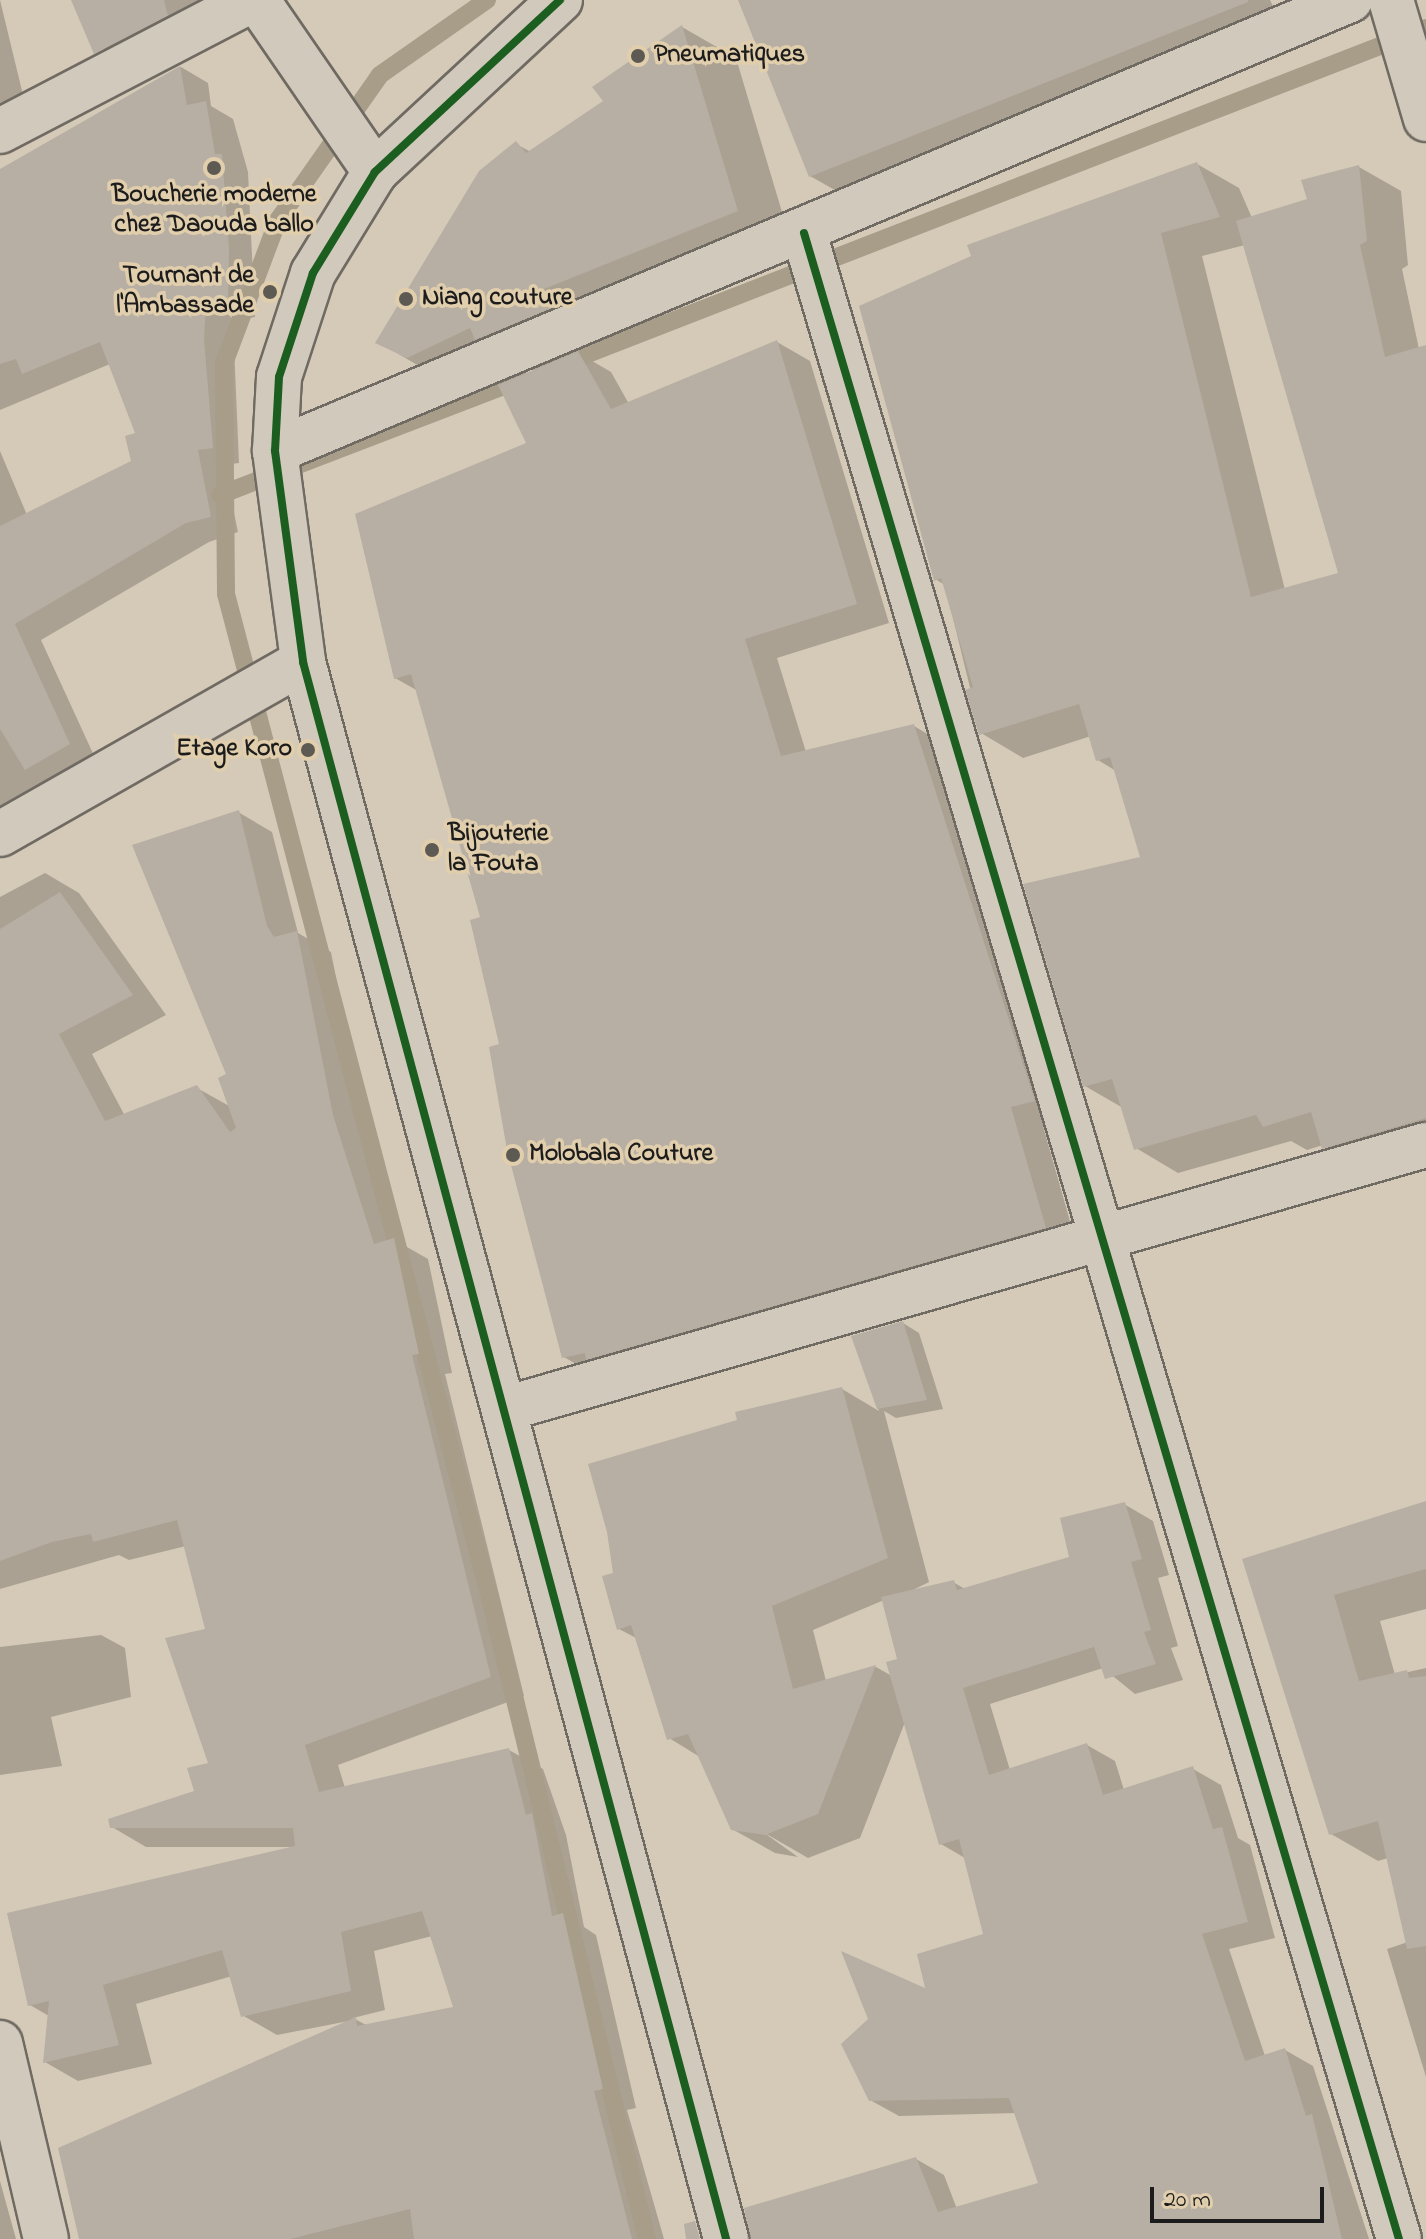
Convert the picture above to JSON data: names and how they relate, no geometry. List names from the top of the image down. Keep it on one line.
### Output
{"places":["Pneumatiques","Boucherie moderne chez Daouda ballo","Tournant de l'Ambassade","Niang couture","Etage Koro","Bijouterie la Fouta","Molobala Couture"],"scale_bar":"20 m"}
